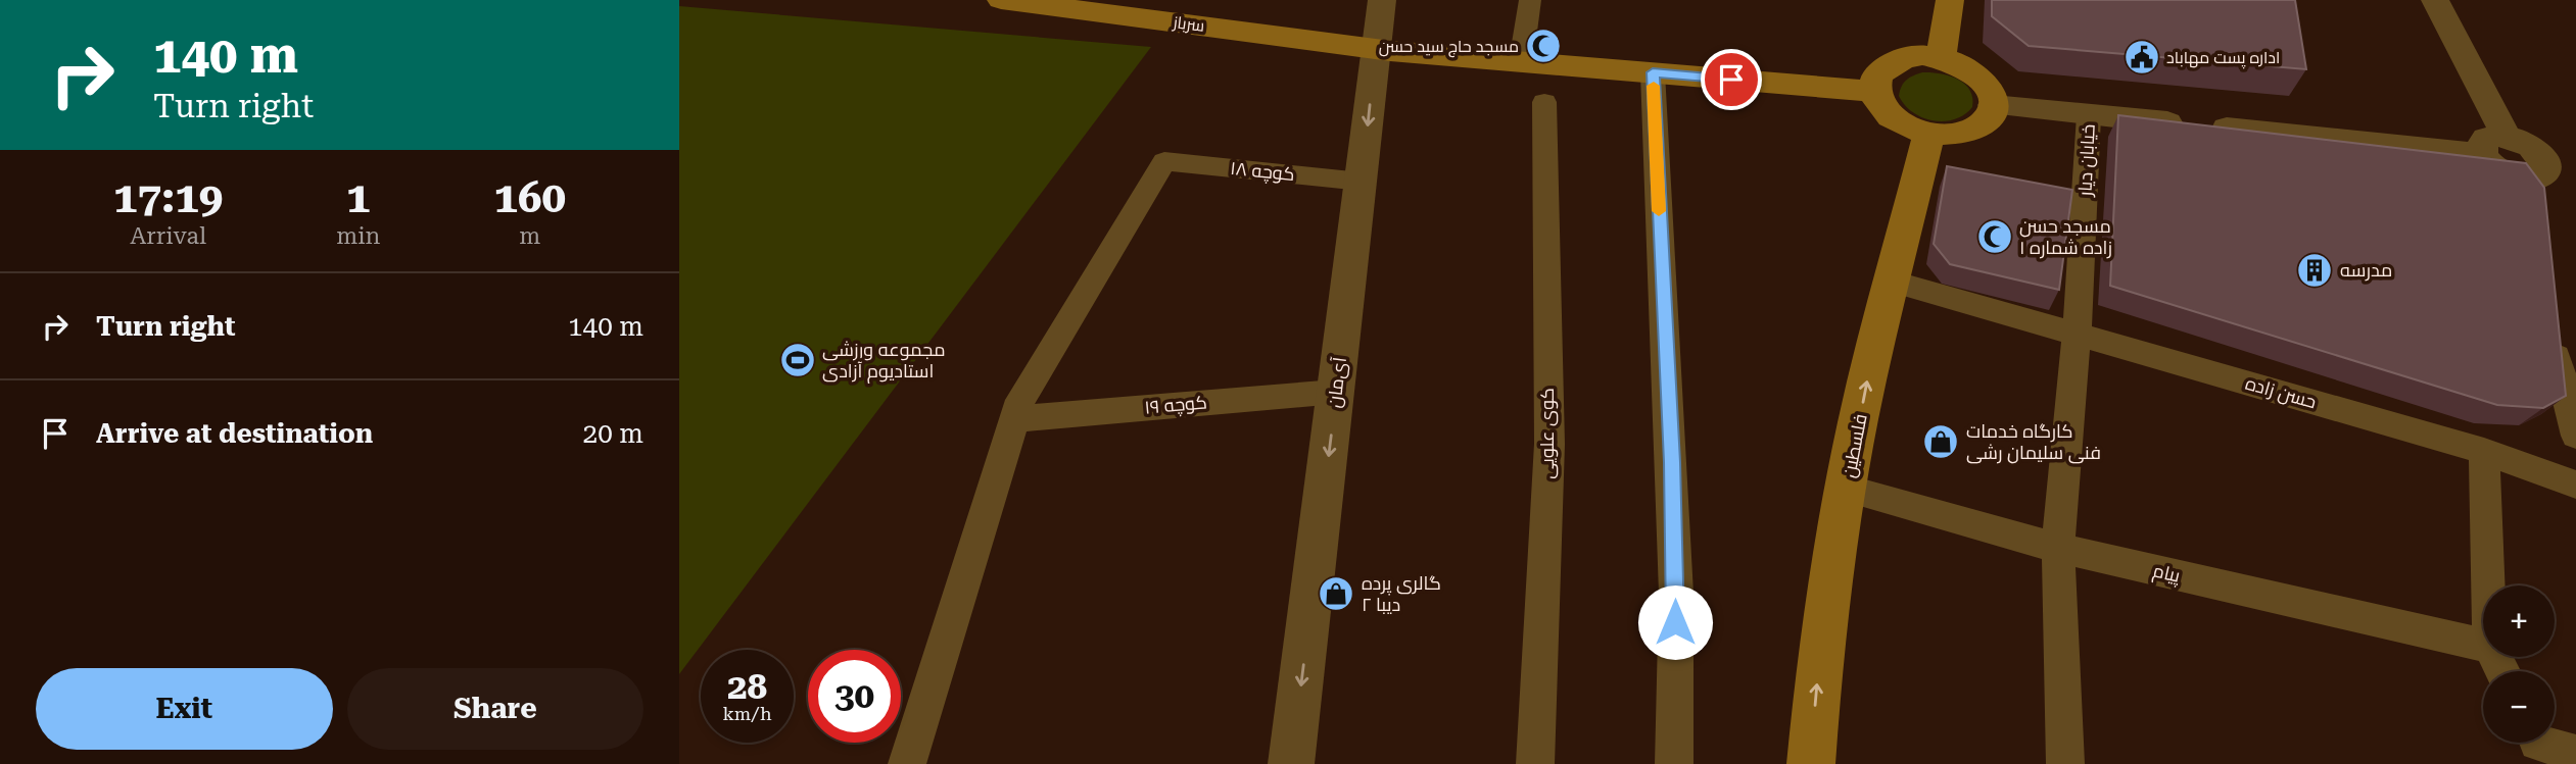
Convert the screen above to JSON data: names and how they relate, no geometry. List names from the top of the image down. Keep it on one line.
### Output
{"streets":{"main road":["سرباز","فلسطین"],"street":["خیابان دیار","کوچه ۱۸","آی‌مان","حسن زاده","کوچه ۱۹","کوی علویی","پیام"]},"crossings":[["سرباز","آی‌مان"],["خیابان دیار","حسن زاده"],["خیابان دیار","پیام"],["کوچه ۱۸","آی‌مان"],["کوچه ۱۸","کوچه ۱۹"],["آی‌مان","کوچه ۱۹"],["حسن زاده","فلسطین"],["فلسطین","پیام"]],"one_way":["فلسطین"],"places":{"mosque":["مسجد حاج سید حسن","مسجد حسن زاده شماره ۱"],"public building":["اداره پست مهاباد"],"building":["مدرسه"],"sports":["مجموعه ورزشی استادیوم آزادی"],"shop":["کارگاه خدمات فنی سلیمان رشی","گالری پرده دیبا ۲"]},"page":{"turn":["140 m","Turn right"],"eta":["17:19","Arrival","1","min","160","m"],"list":[{"name":"Turn right","value":"140 m"},{"name":"Arrive at destination","value":"20 m"}],"map_buttons":["+","−"],"speed":"28 km/h","limit":"30","buttons":["Exit","Share"]}}
